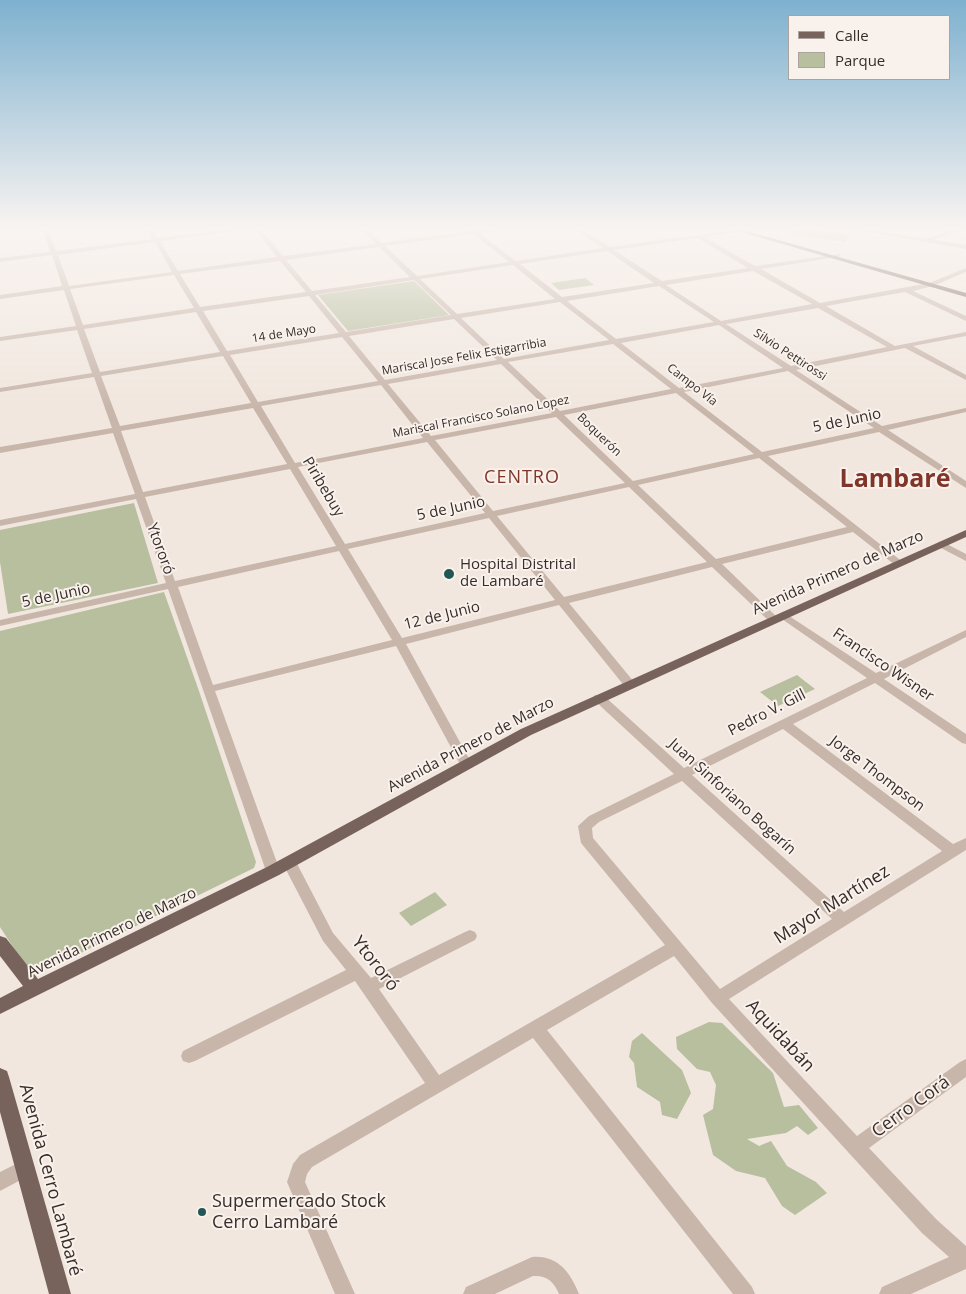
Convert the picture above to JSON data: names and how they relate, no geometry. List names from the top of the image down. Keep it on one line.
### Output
{"streets":{"main road":["Avenida Primero de Marzo","Avenida Cerro Lambaré"],"street":["14 de Mayo","Silvio Pettirossi","Mariscal Jose Felix Estigarribia","Campo Vía","Mariscal Francisco Solano Lopez","5 de Junio","Boquerón","Piribebuy","Ytororó","12 de Junio","Francisco Wisner","Pedro V. Gill","Jorge Thompson","Juan Sinforiano Bogarín","Mayor Martínez","Aquidabán","Cerro Corá"]},"crossings":[["14 de Mayo","Campo Vía"],["14 de Mayo","Boquerón"],["14 de Mayo","Piribebuy"],["14 de Mayo","Ytororó"],["Silvio Pettirossi","Mariscal Jose Felix Estigarribia"],["Silvio Pettirossi","Mariscal Francisco Solano Lopez"],["Silvio Pettirossi","5 de Junio"],["Mariscal Jose Felix Estigarribia","Campo Vía"],["Mariscal Jose Felix Estigarribia","Boquerón"],["Mariscal Jose Felix Estigarribia","Piribebuy"],["Mariscal Jose Felix Estigarribia","Ytororó"],["Campo Vía","Mariscal Francisco Solano Lopez"],["Campo Vía","5 de Junio"],["Campo Vía","Avenida Primero de Marzo"],["Campo Vía","12 de Junio"],["Mariscal Francisco Solano Lopez","Boquerón"],["Mariscal Francisco Solano Lopez","Piribebuy"],["Mariscal Francisco Solano Lopez","Ytororó"],["5 de Junio","Boquerón"],["5 de Junio","Piribebuy"],["5 de Junio","Ytororó"],["Boquerón","Avenida Primero de Marzo"],["Boquerón","12 de Junio"],["Boquerón","Francisco Wisner"],["Piribebuy","Avenida Primero de Marzo"],["Piribebuy","12 de Junio"],["Ytororó","Avenida Primero de Marzo"],["Ytororó","12 de Junio"],["Avenida Primero de Marzo","Francisco Wisner"],["Avenida Primero de Marzo","Juan Sinforiano Bogarín"],["Francisco Wisner","Pedro V. Gill"],["Pedro V. Gill","Jorge Thompson"],["Pedro V. Gill","Juan Sinforiano Bogarín"],["Pedro V. Gill","Aquidabán"],["Jorge Thompson","Mayor Martínez"],["Juan Sinforiano Bogarín","Mayor Martínez"],["Mayor Martínez","Aquidabán"],["Aquidabán","Cerro Corá"]],"districts":["CENTRO","Lambaré"],"places":["Hospital Distrital de Lambaré","Supermercado Stock Cerro Lambaré"],"legend":["Calle","Parque"]}
